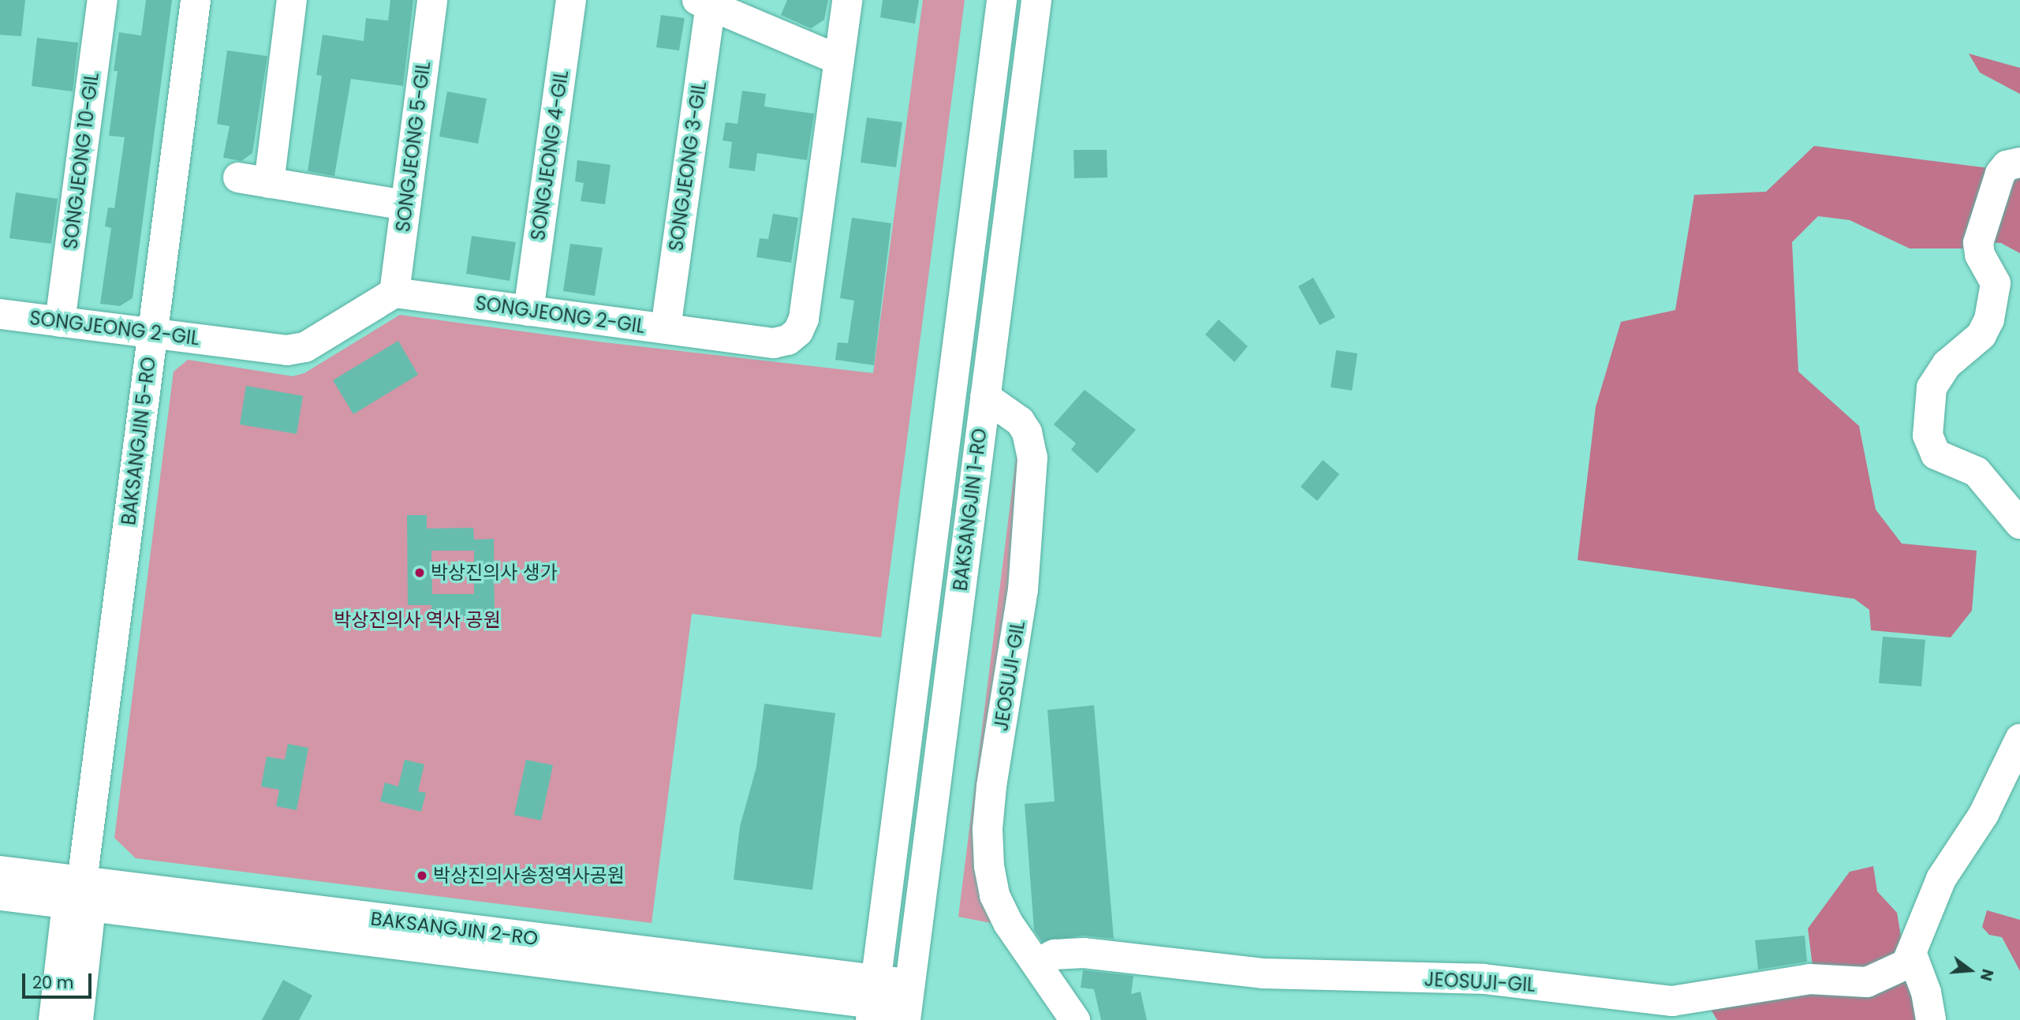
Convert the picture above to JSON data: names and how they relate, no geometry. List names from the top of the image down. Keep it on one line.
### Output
{"streets":{"street":["SONGJEONG 5-GIL","SONGJEONG 4-GIL","SONGJEONG 10-GIL","SONGJEONG 3-GIL","SONGJEONG 2-GIL","BAKSANGJIN 5-RO","BAKSANGJIN 1-RO","JEOSUJI-GIL","BAKSANGJIN 2-RO"]},"crossings":[["SONGJEONG 5-GIL","SONGJEONG 2-GIL"],["SONGJEONG 4-GIL","SONGJEONG 2-GIL"],["SONGJEONG 10-GIL","SONGJEONG 2-GIL"],["SONGJEONG 3-GIL","SONGJEONG 2-GIL"],["SONGJEONG 2-GIL","BAKSANGJIN 5-RO"],["BAKSANGJIN 5-RO","BAKSANGJIN 2-RO"],["BAKSANGJIN 1-RO","JEOSUJI-GIL"],["BAKSANGJIN 1-RO","BAKSANGJIN 2-RO"]],"parks":["박상진의사 역사 공원"],"places":["박상진의사 생가","박상진의사송정역사공원"],"scale_bar":"20 m","north":"right"}
